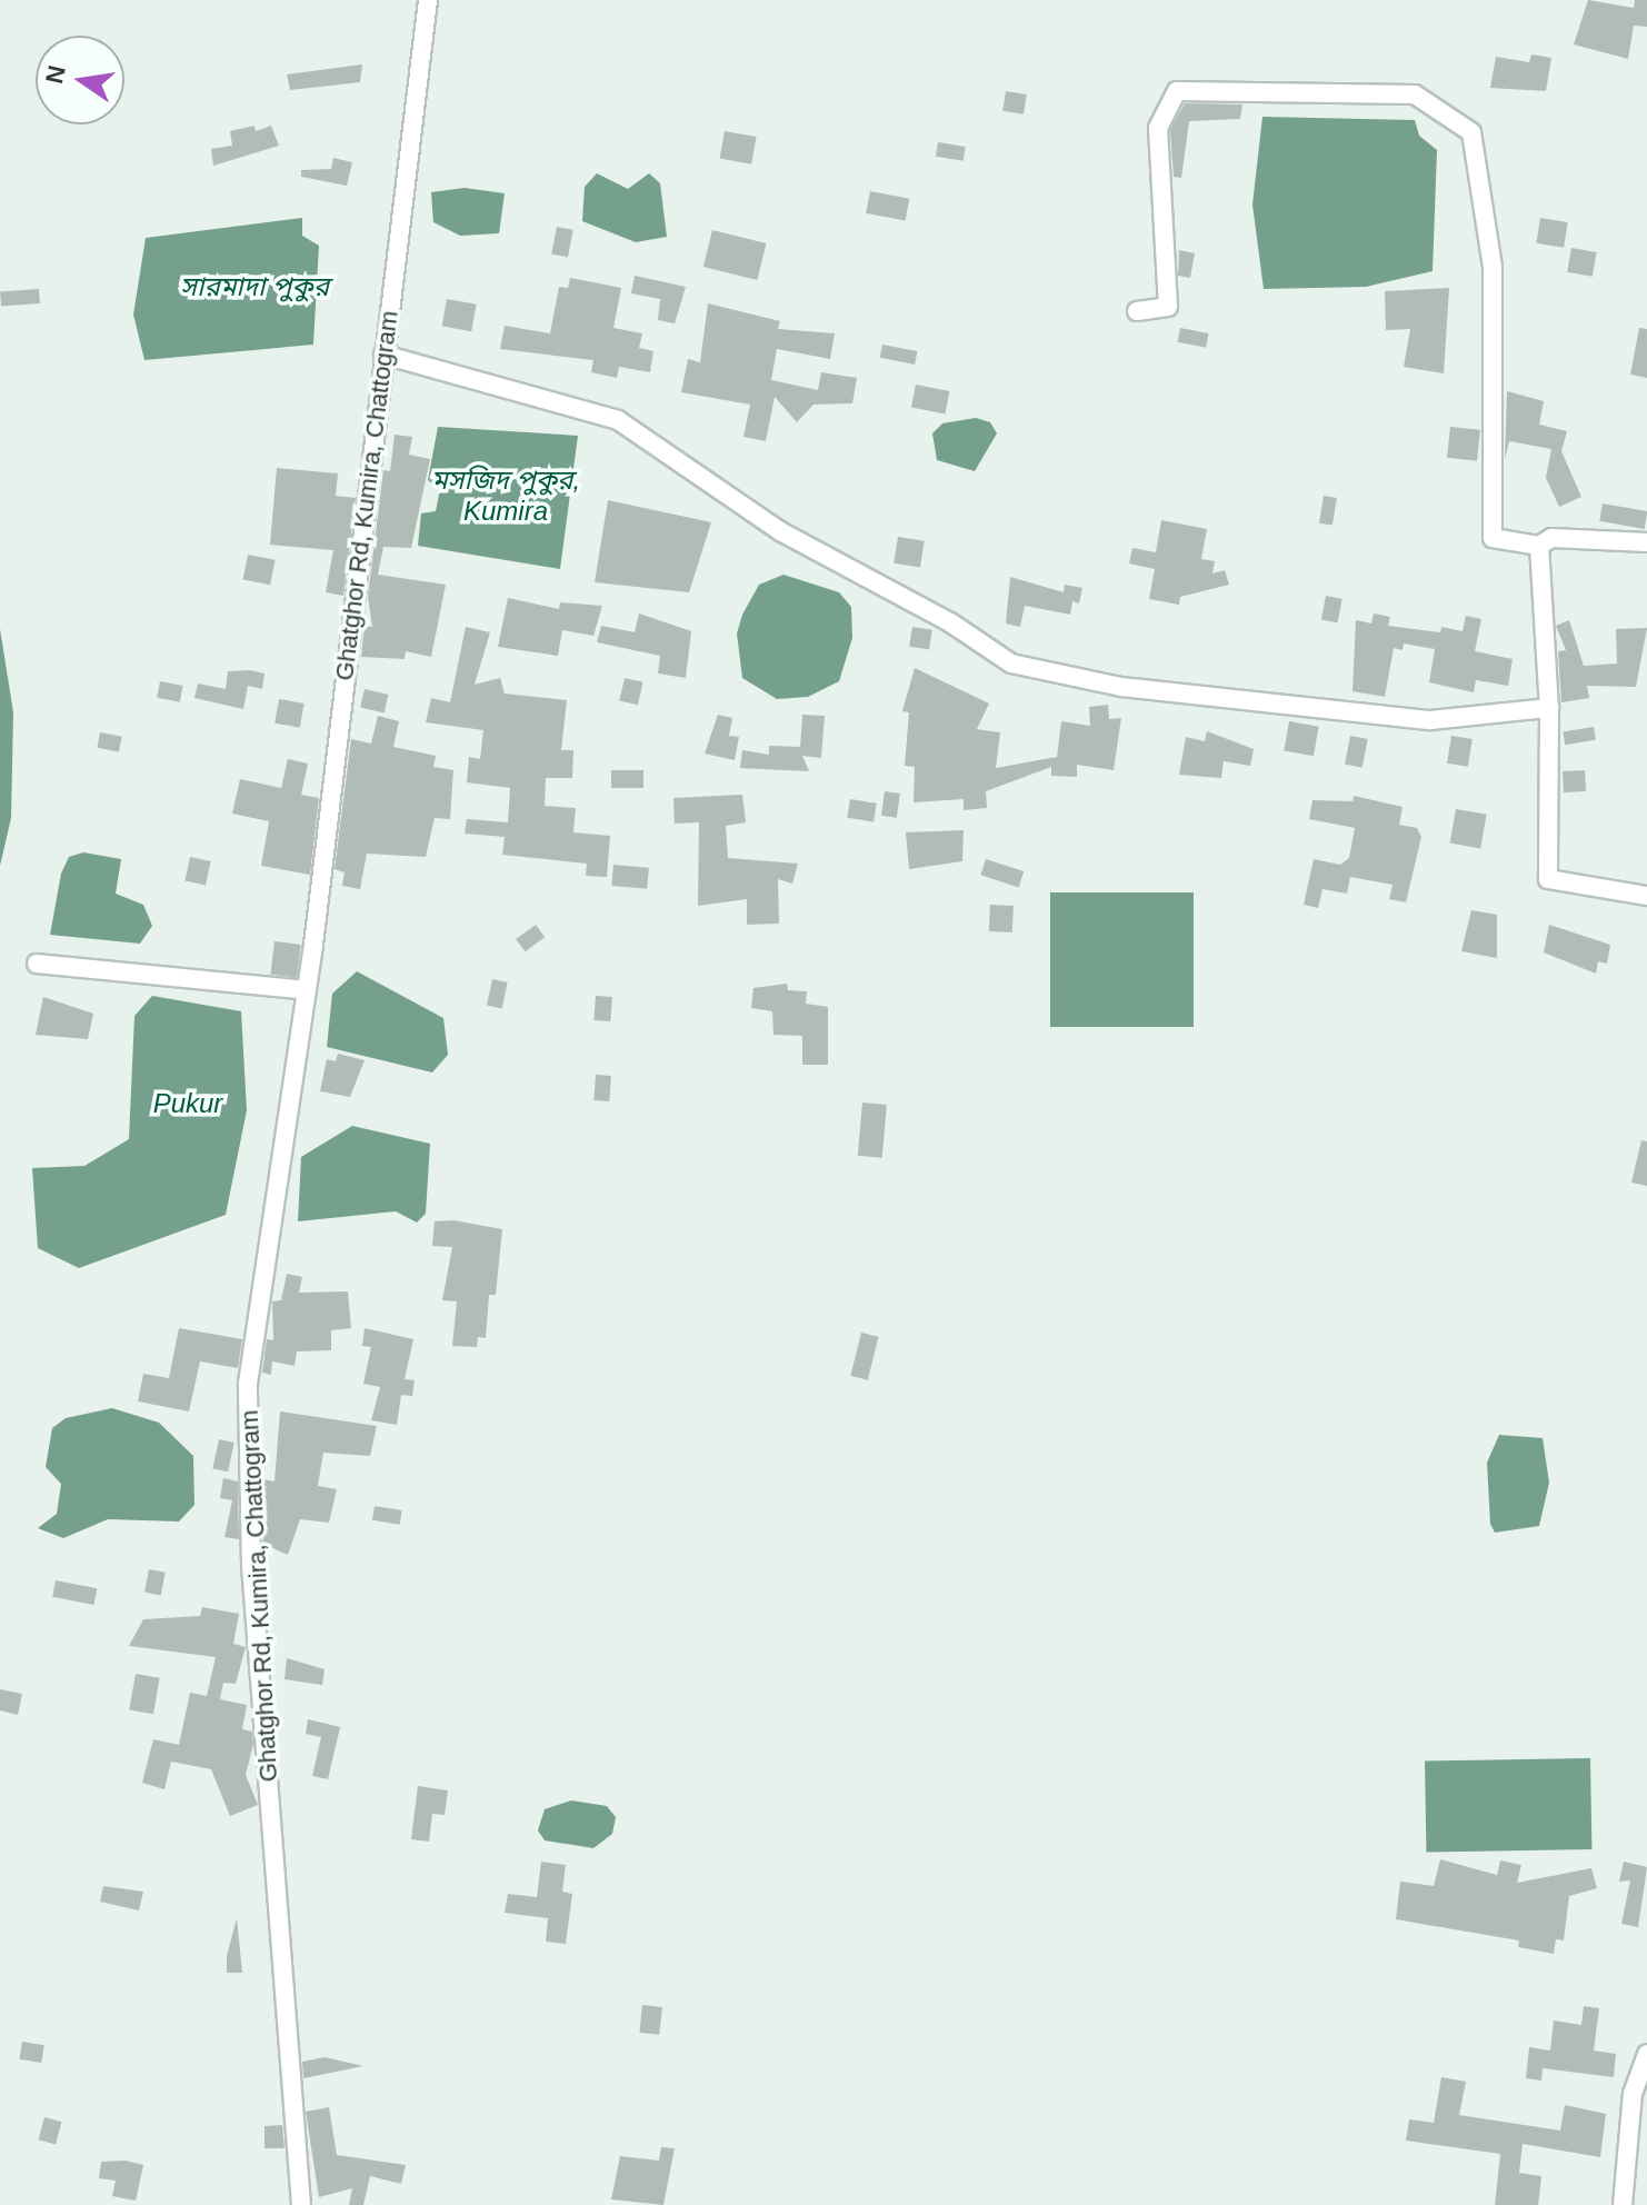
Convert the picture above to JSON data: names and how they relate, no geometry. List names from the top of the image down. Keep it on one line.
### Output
{"streets":{"street":["Ghatghor Rd, Kumira, Chattogram"]},"water":["সারমাদা পুকুর","মসজিদ পুকুর, Kumira","Pukur"],"north":"left"}
